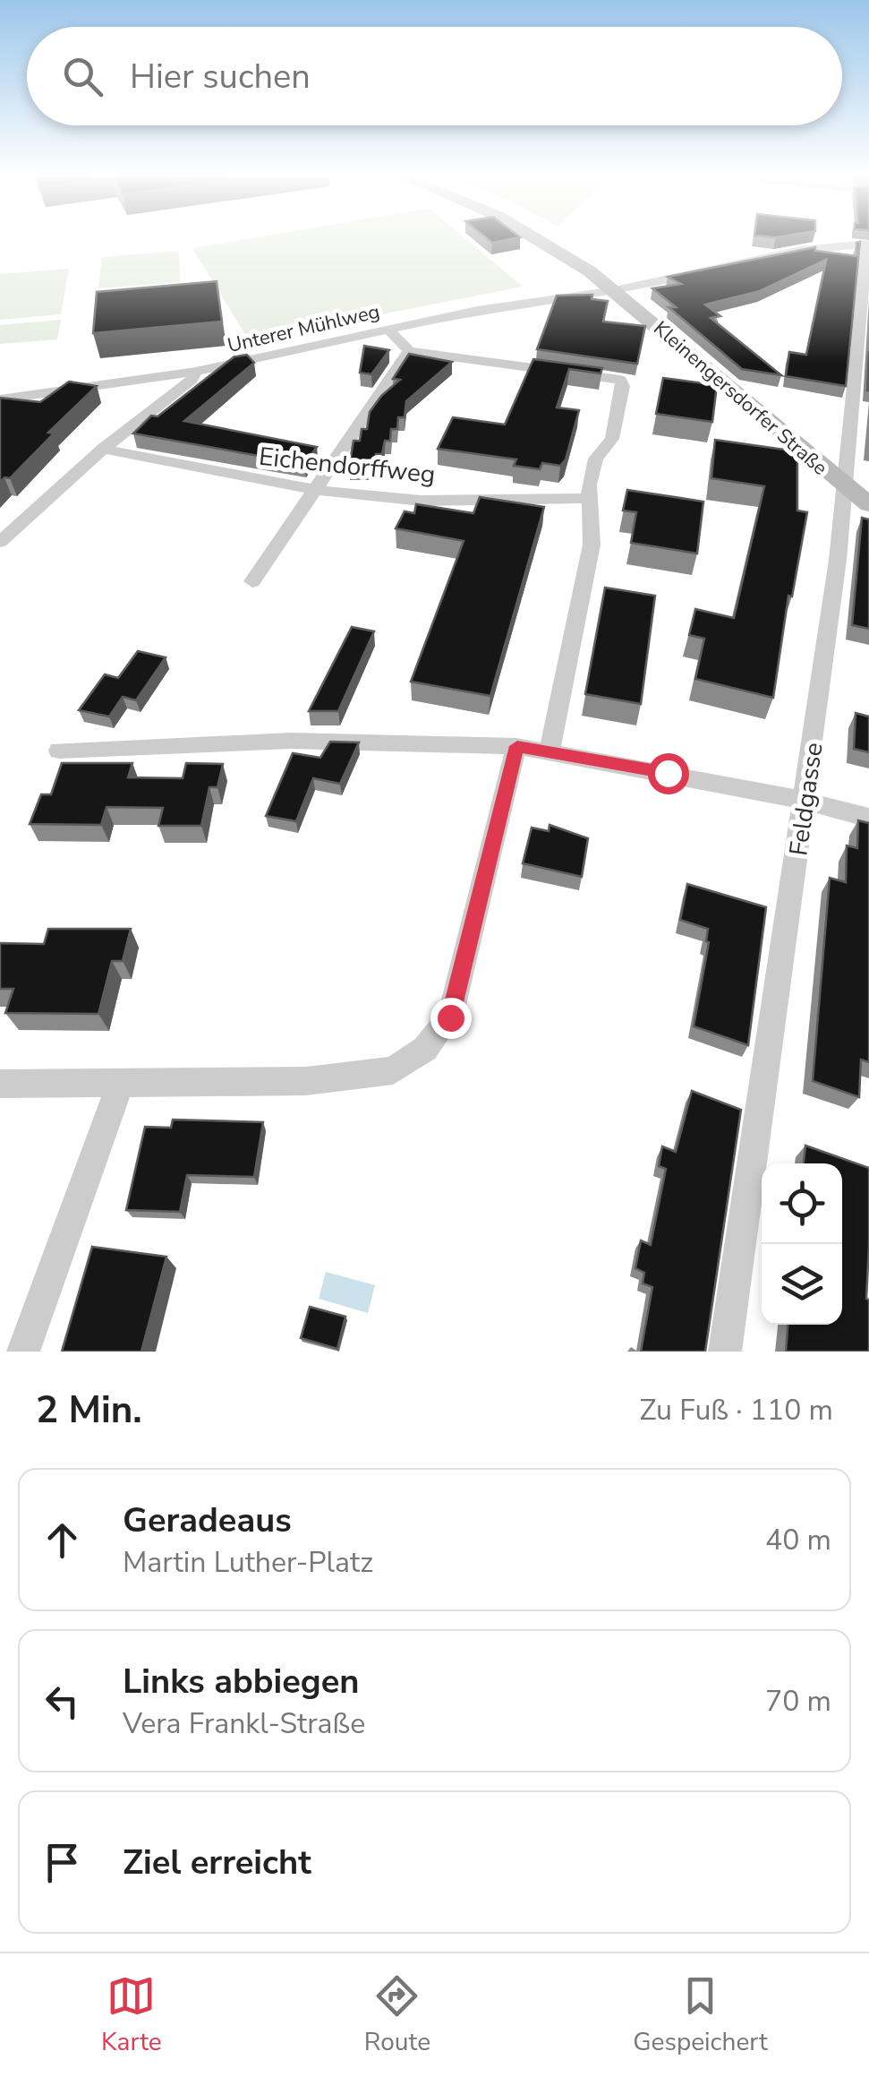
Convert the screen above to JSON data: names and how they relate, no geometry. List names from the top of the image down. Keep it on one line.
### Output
{"streets":{"main road":["Kleinengersdorfer Straße"],"street":["Unterer Mühlweg","Eichendorffweg","Feldgasse"]},"crossings":[["Unterer Mühlweg","Kleinengersdorfer Straße"],["Unterer Mühlweg","Feldgasse"],["Kleinengersdorfer Straße","Feldgasse"]],"page":{"search":"Hier suchen","heading":["2 Min.","Zu Fuß · 110 m"],"list":[["Geradeaus","Martin Luther-Platz","40 m"],["Links abbiegen","Vera Frankl-Straße","70 m"],"Ziel erreicht"],"nav":["Karte","Route","Gespeichert"]}}
